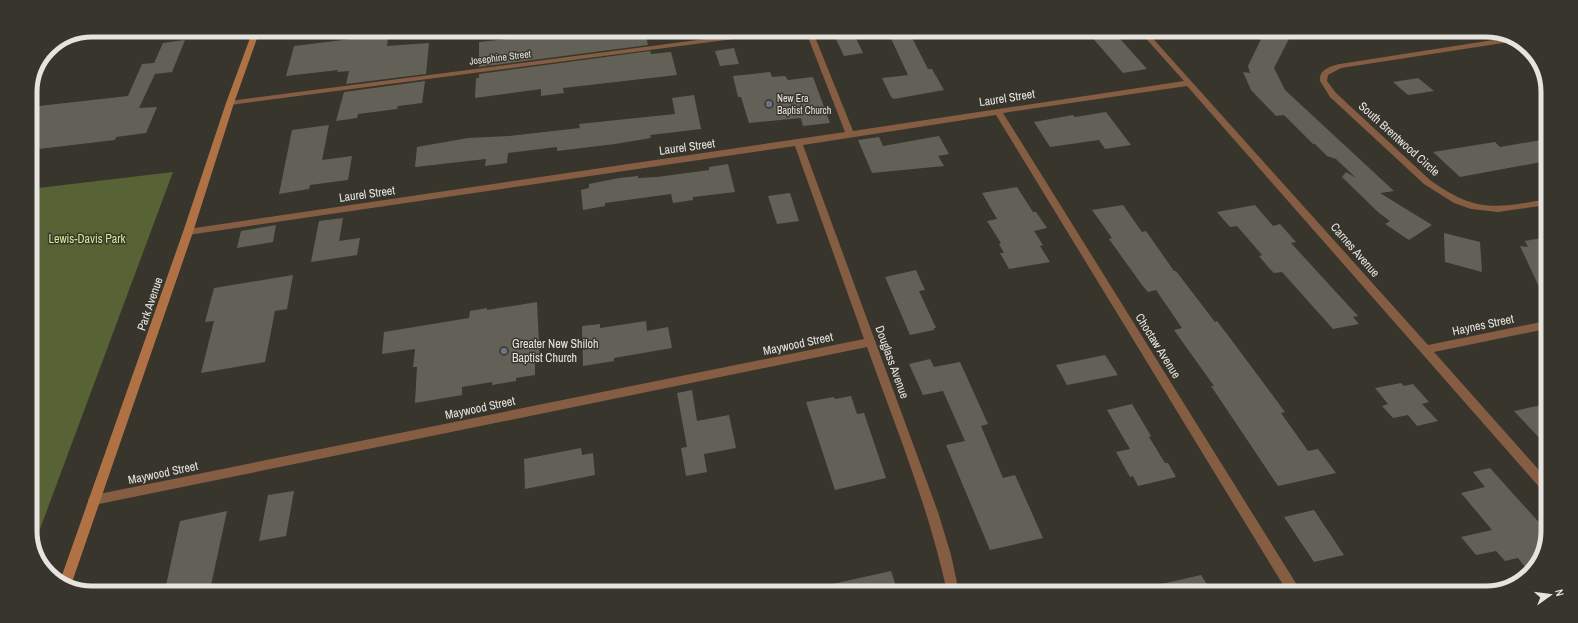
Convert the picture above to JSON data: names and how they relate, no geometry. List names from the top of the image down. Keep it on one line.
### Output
{"streets":{"main road":["Park Avenue"],"street":["Josephine Street","Laurel Street","South Brentwood Circle","Carnes Avenue","Haynes Street","Maywood Street","Choctaw Avenue","Douglass Avenue"]},"crossings":[["Josephine Street","Park Avenue"],["Laurel Street","Carnes Avenue"],["Laurel Street","Park Avenue"],["Laurel Street","Choctaw Avenue"],["Laurel Street","Douglass Avenue"],["Carnes Avenue","Haynes Street"],["Park Avenue","Maywood Street"],["Maywood Street","Douglass Avenue"]],"parks":["Lewis-Davis Park"],"places":["New Era Baptist Church","Greater New Shiloh Baptist Church"],"north":"right"}
